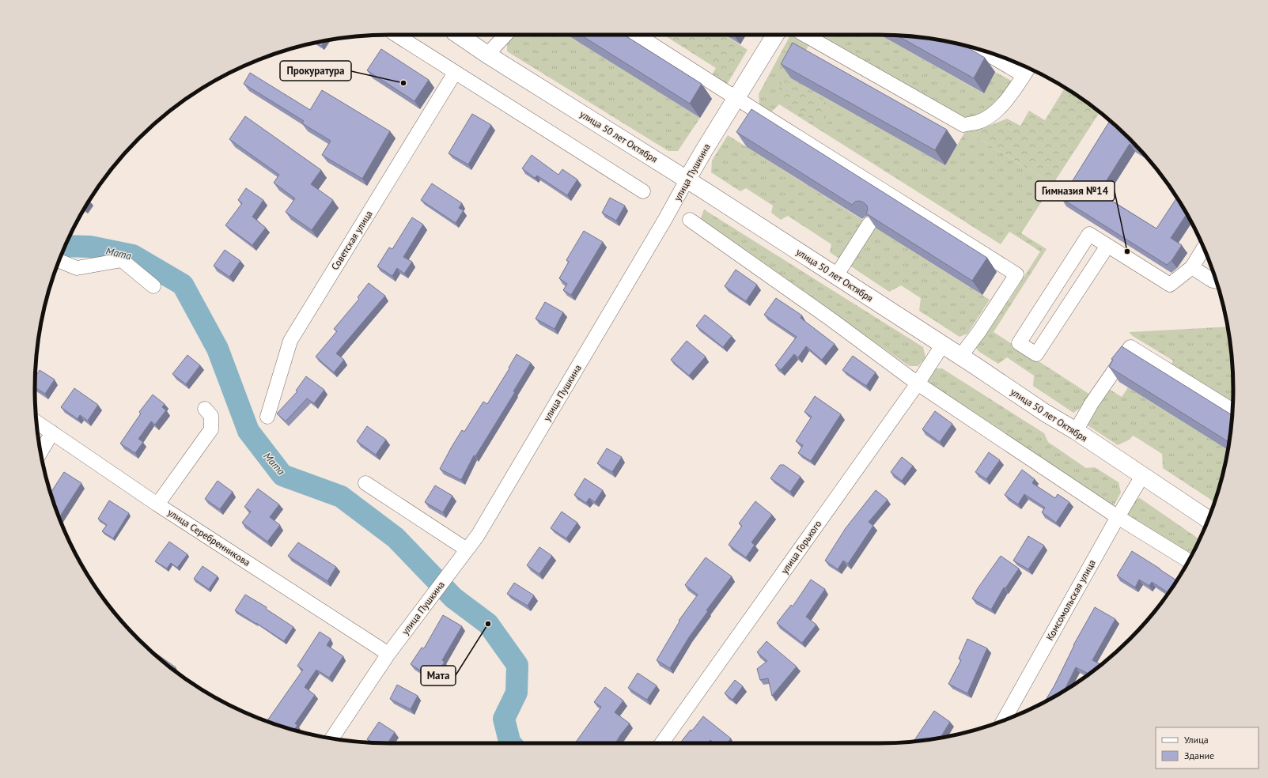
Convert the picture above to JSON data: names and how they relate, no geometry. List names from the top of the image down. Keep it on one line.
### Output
{"streets":{"main road":["улица 50 лет Октября","улица Пушкина"],"street":["Советская улица","улица Серебренникова","улица Горького","Комсомольская улица"]},"crossings":[["улица 50 лет Октября","улица Пушкина"],["улица 50 лет Октября","улица Горького"],["улица 50 лет Октября","Комсомольская улица"],["улица Пушкина","улица Серебренникова"]],"water":["Мата"],"places":["Прокуратура","Гимназия №14","Мата"],"legend":["Улица","Здание"]}
